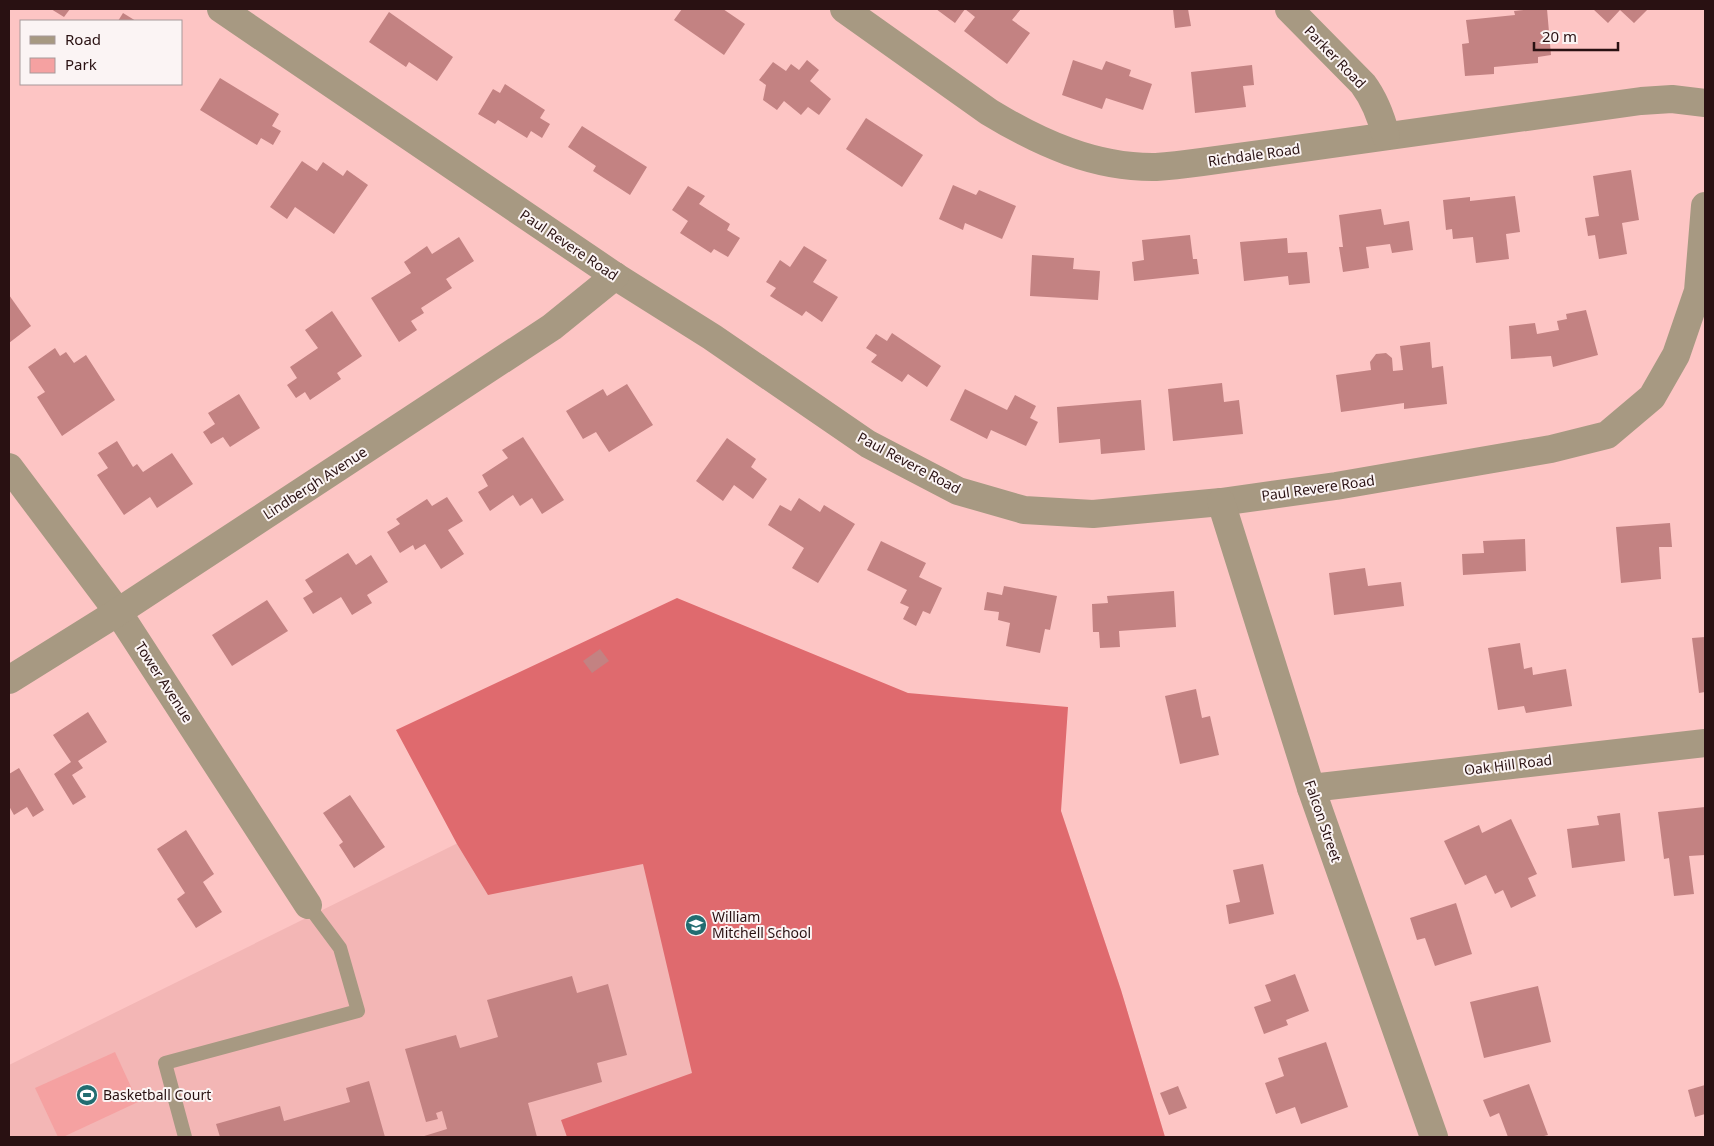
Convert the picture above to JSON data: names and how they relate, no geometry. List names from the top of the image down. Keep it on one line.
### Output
{"streets":{"street":["Parker Road","Richdale Road","Paul Revere Road","Lindbergh Avenue","Tower Avenue","Oak Hill Road","Falcon Street"]},"crossings":[["Parker Road","Richdale Road"],["Paul Revere Road","Lindbergh Avenue"],["Paul Revere Road","Falcon Street"],["Lindbergh Avenue","Tower Avenue"],["Oak Hill Road","Falcon Street"]],"places":{"school or university":["William Mitchell School"],"sports":["Basketball Court"]},"legend":["Road","Park"],"scale_bar":"20 m"}
